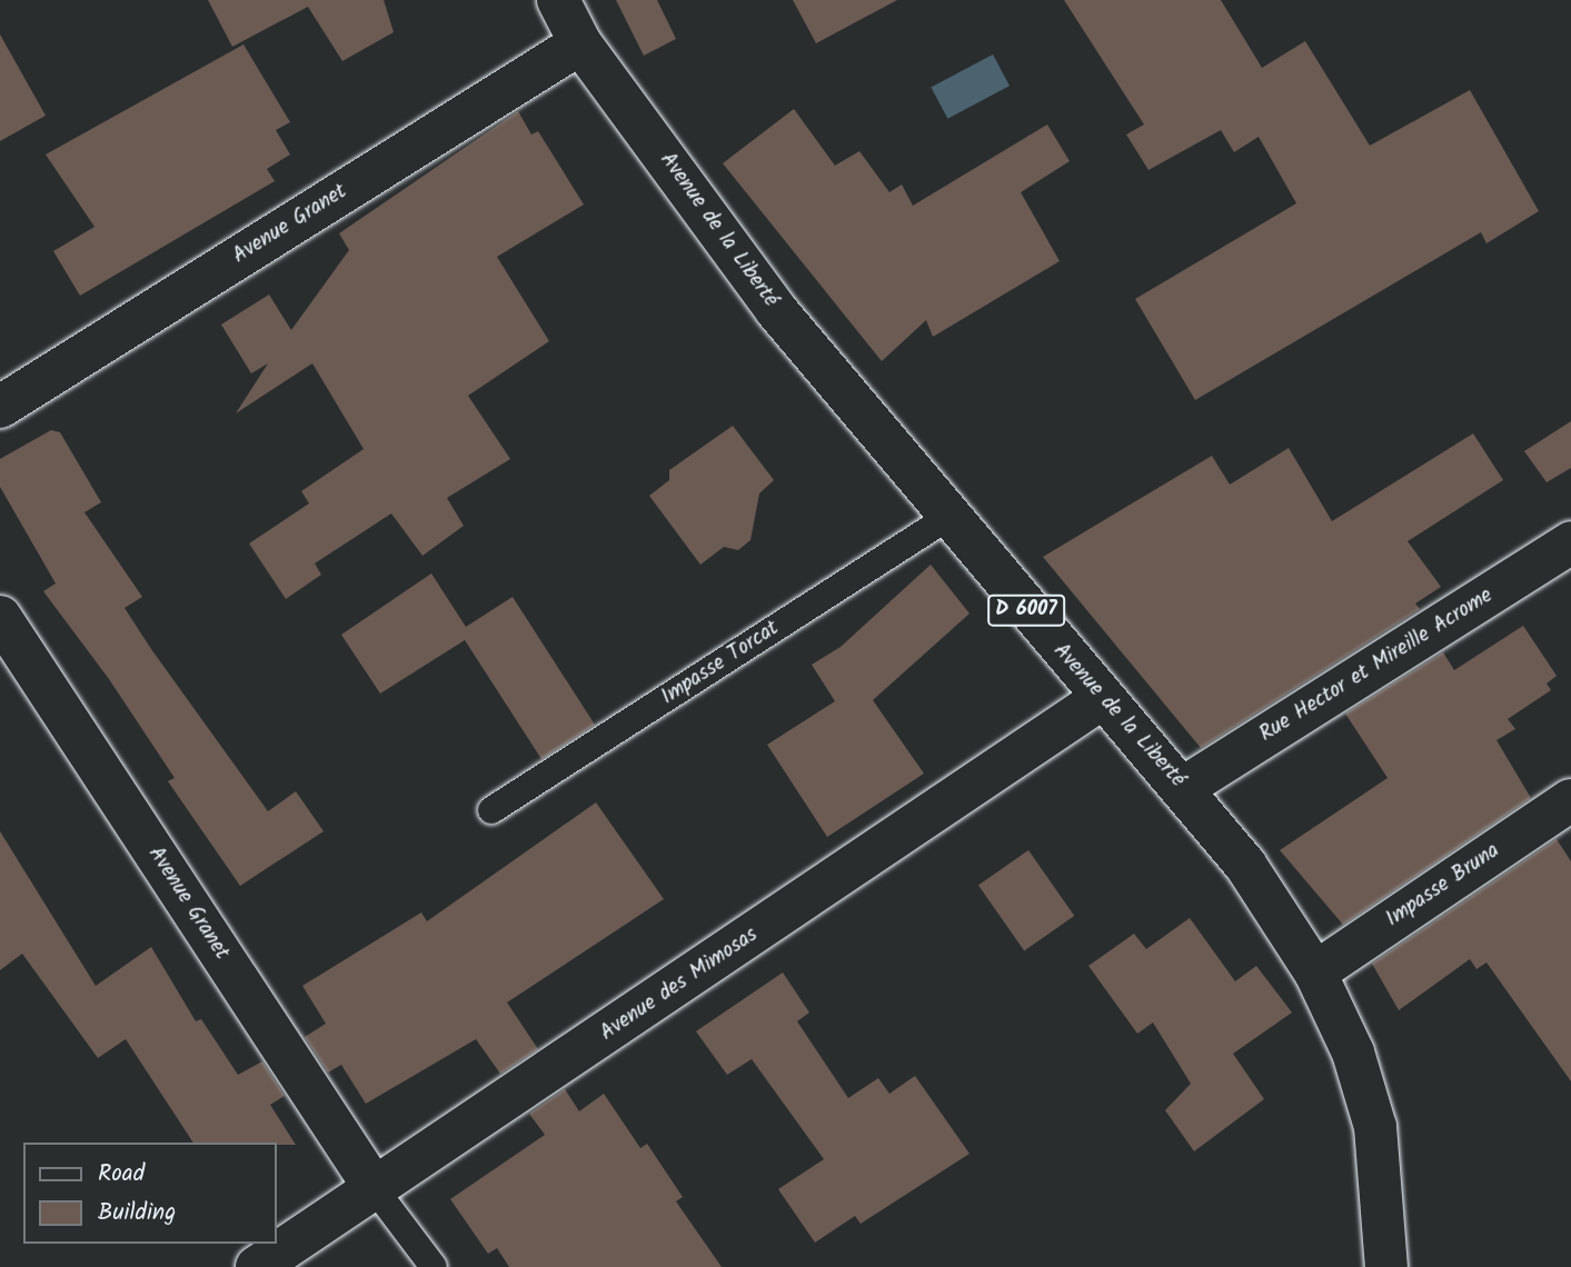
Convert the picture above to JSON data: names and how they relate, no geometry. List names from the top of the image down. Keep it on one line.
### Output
{"streets":{"street":["Avenue Granet","Avenue de la Liberté","D 6007","Rue Hector et Mireille Acrome","Impasse Bruna","Avenue des Mimosas"],"lane":["Impasse Torcat"]},"crossings":[["Avenue Granet","Avenue de la Liberté"],["Avenue Granet","Avenue des Mimosas"],["Avenue de la Liberté","Impasse Torcat"],["Avenue de la Liberté","Rue Hector et Mireille Acrome"],["Avenue de la Liberté","Impasse Bruna"],["Avenue de la Liberté","Avenue des Mimosas"]],"legend":["Road","Building"]}
